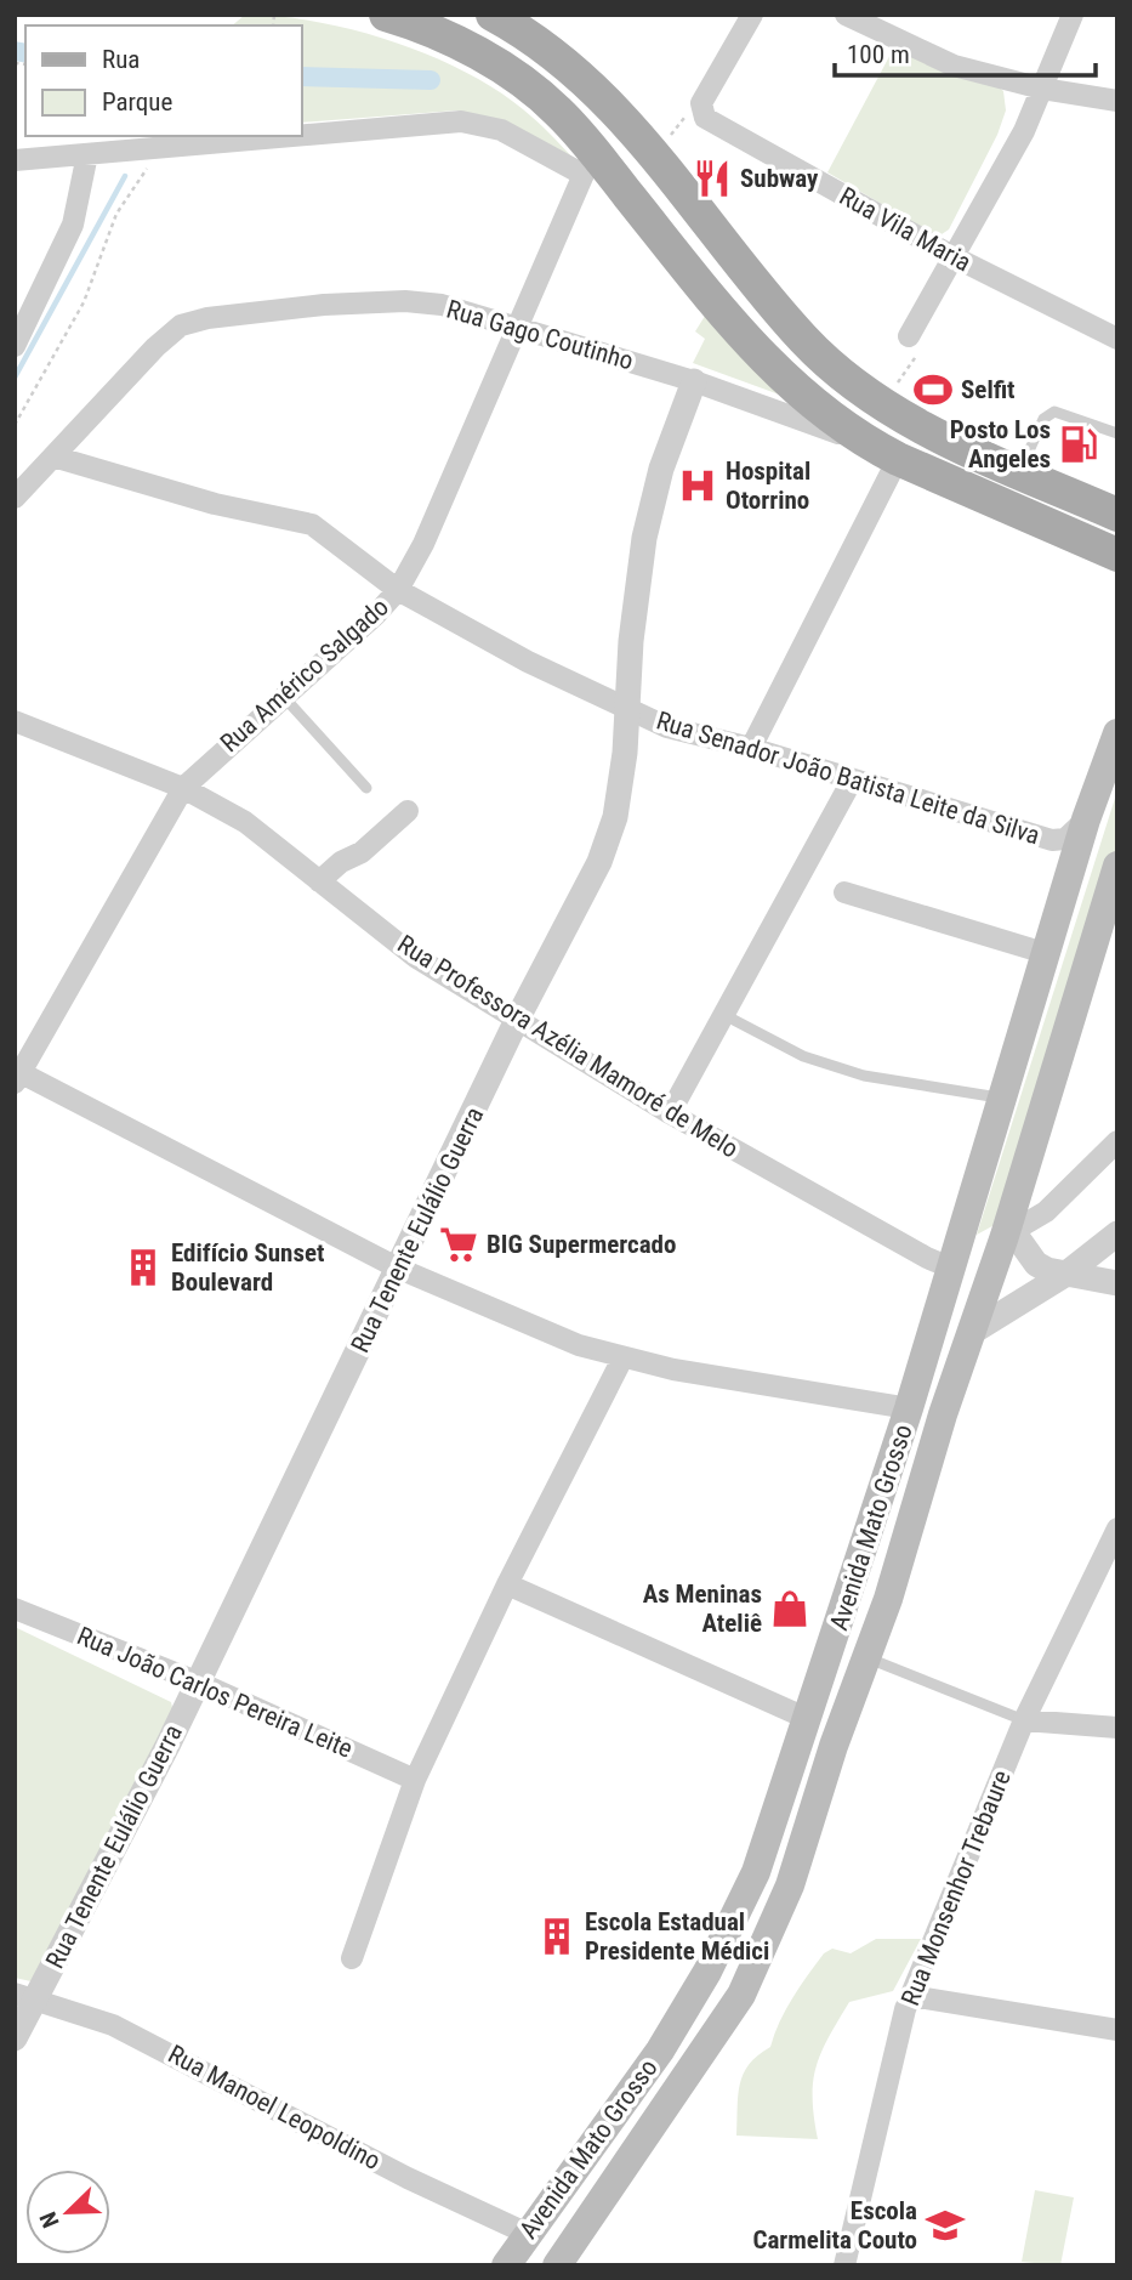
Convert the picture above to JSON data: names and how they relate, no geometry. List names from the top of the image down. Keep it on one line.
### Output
{"streets":{"main road":["Avenida Mato Grosso"],"street":["Rua Vila Maria","Rua Gago Coutinho","Rua Américo Salgado","Rua Senador João Batista Leite da Silva","Rua Professora Azélia Mamoré de Melo","Rua Tenente Eulálio Guerra","Rua João Carlos Pereira Leite","Rua Monsenhor Trebaure","Rua Manoel Leopoldino"]},"crossings":[["Rua Gago Coutinho","Rua Américo Salgado"],["Rua Gago Coutinho","Rua Senador João Batista Leite da Silva"],["Rua Gago Coutinho","Rua Tenente Eulálio Guerra"],["Rua Américo Salgado","Rua Senador João Batista Leite da Silva"],["Rua Américo Salgado","Rua Professora Azélia Mamoré de Melo"],["Rua Senador João Batista Leite da Silva","Rua Tenente Eulálio Guerra"],["Rua Senador João Batista Leite da Silva","Avenida Mato Grosso"],["Rua Professora Azélia Mamoré de Melo","Rua Tenente Eulálio Guerra"],["Rua Professora Azélia Mamoré de Melo","Avenida Mato Grosso"],["Rua Tenente Eulálio Guerra","Rua João Carlos Pereira Leite"],["Rua Tenente Eulálio Guerra","Rua Manoel Leopoldino"],["Avenida Mato Grosso","Rua Manoel Leopoldino"]],"places":{"restaurant":["Subway"],"sports":["Selfit"],"fuel station":["Posto Los Angeles"],"hospital":["Hospital Otorrino"],"supermarket":["BIG Supermercado"],"building":["Edifício Sunset Boulevard","Escola Estadual Presidente Médici"],"shop":["As Meninas Ateliê"],"school or university":["Escola Carmelita Couto"]},"legend":["Rua","Parque"],"scale_bar":"100 m","north":"bottom left"}
